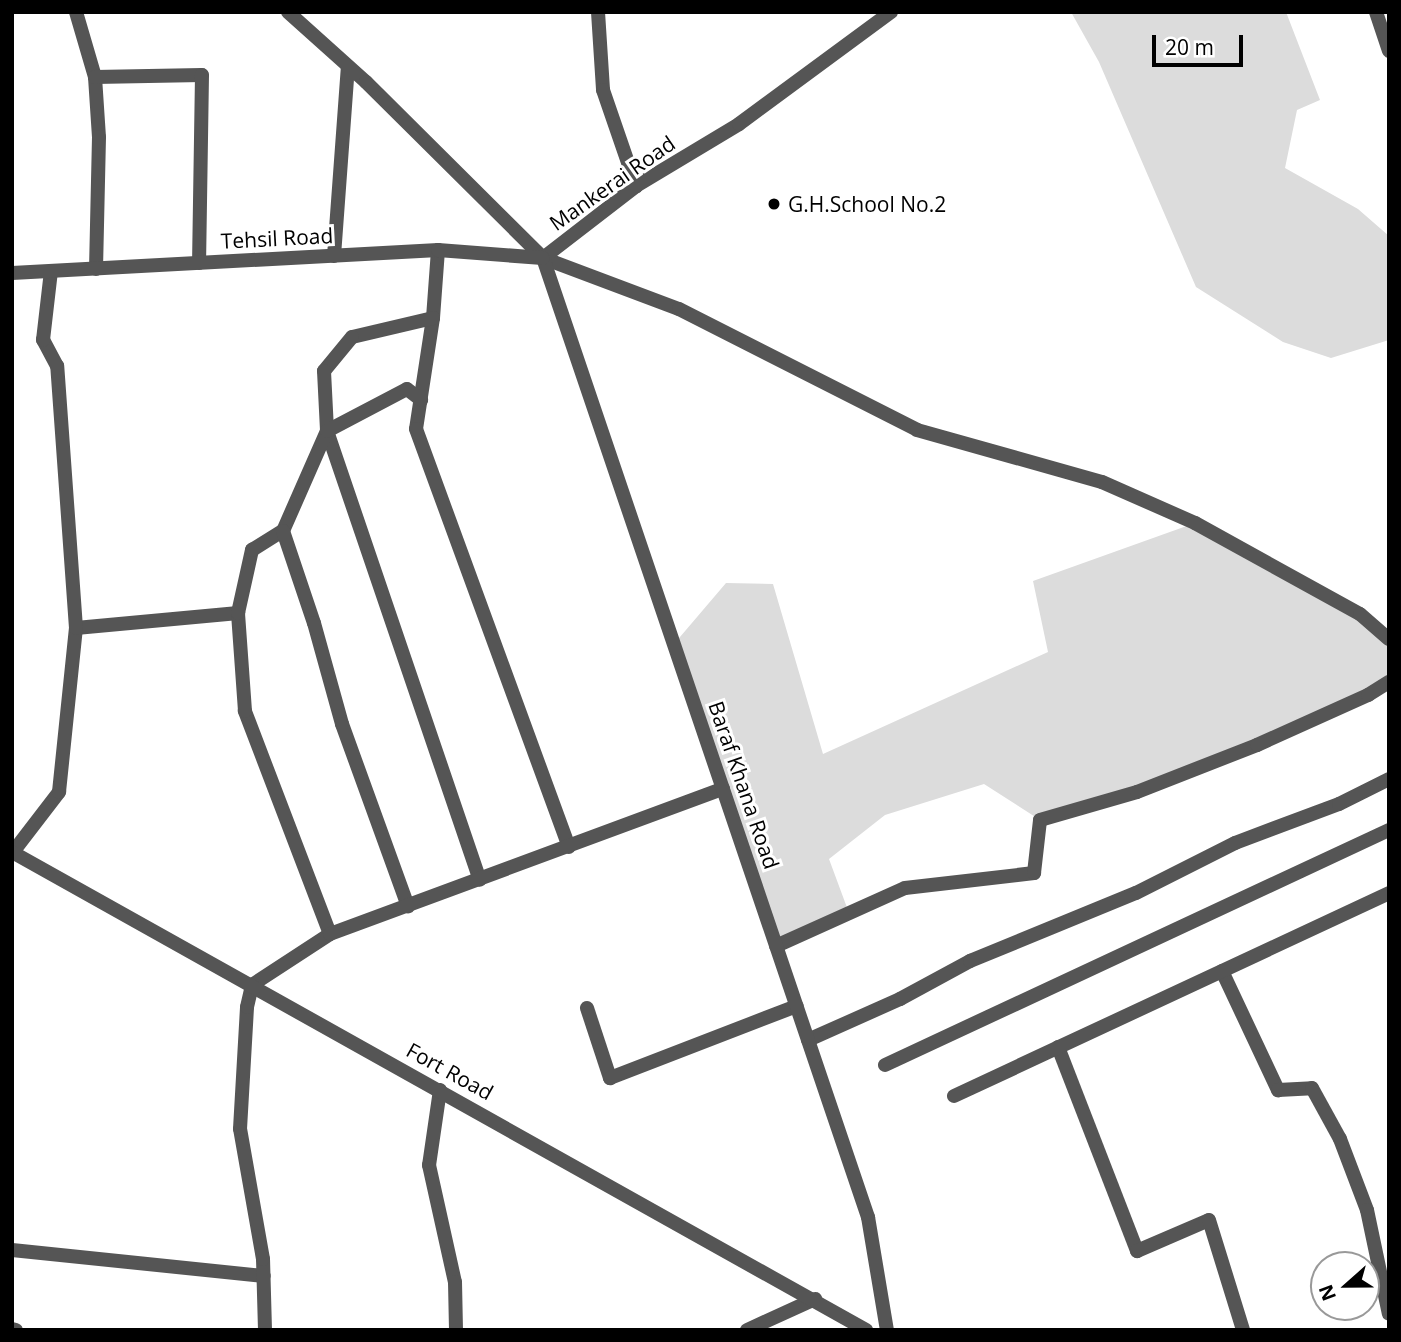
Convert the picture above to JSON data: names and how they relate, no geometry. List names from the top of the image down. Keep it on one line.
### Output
{"streets":{"street":["Mankerai Road","Tehsil Road","Baraf Khana Road","Fort Road"]},"crossings":[["Mankerai Road","Tehsil Road"],["Mankerai Road","Baraf Khana Road"],["Tehsil Road","Baraf Khana Road"]],"places":["G.H.School No.2"],"scale_bar":"20 m","north":"left"}
